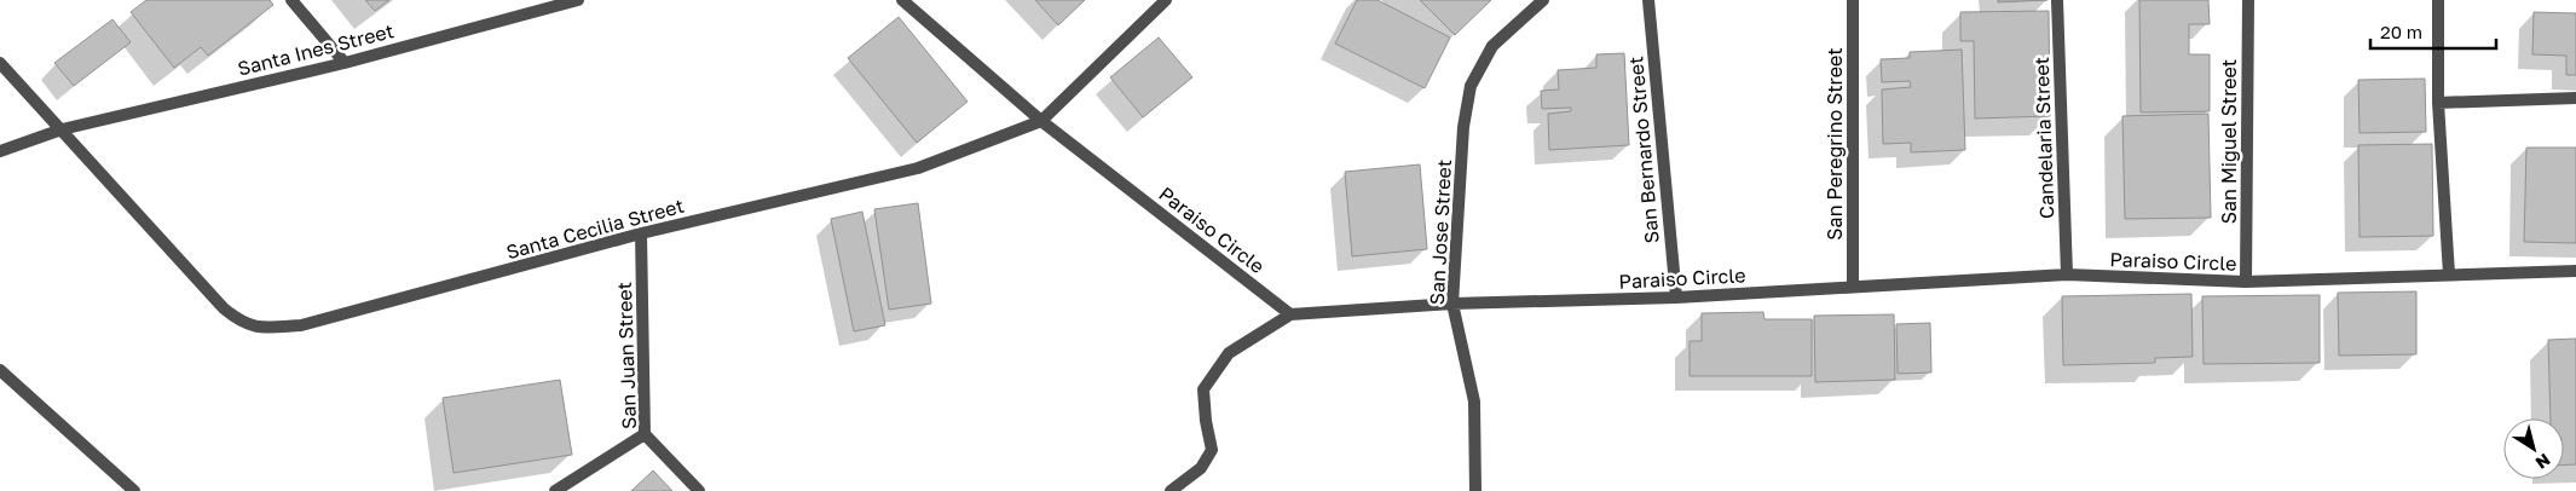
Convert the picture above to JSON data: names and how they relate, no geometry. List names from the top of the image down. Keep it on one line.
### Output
{"streets":{"street":["Santa Ines Street","Candelaria Street","San Miguel Street","San Peregrino Street","San Bernardo Street","Santa Cecilia Street","Paraiso Circle","San Jose Street","San Juan Street"]},"crossings":[["Santa Ines Street","Santa Cecilia Street"],["Candelaria Street","Paraiso Circle"],["San Miguel Street","Paraiso Circle"],["San Peregrino Street","Paraiso Circle"],["San Bernardo Street","Paraiso Circle"],["Santa Cecilia Street","Paraiso Circle"],["Santa Cecilia Street","San Juan Street"],["Paraiso Circle","San Jose Street"]],"scale_bar":"20 m","north":"bottom right"}
